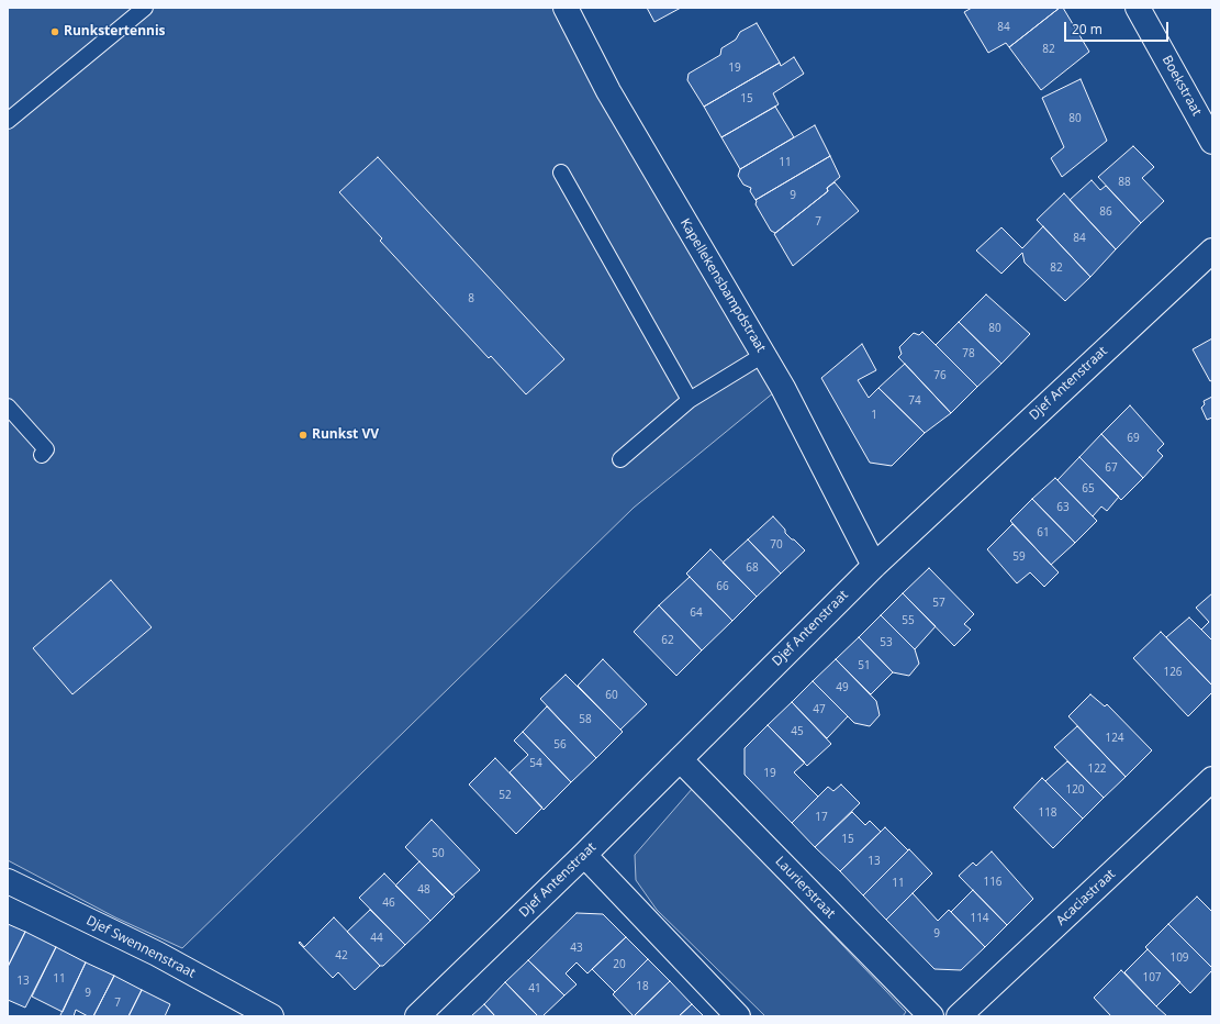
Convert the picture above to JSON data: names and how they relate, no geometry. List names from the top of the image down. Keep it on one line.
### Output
{"streets":{"street":["Boekstraat","Kapellekensbampdstraat","Djef Antenstraat","Laurierstraat","Acaciastraat","Djef Swennenstraat"]},"crossings":[["Kapellekensbampdstraat","Djef Antenstraat"],["Djef Antenstraat","Laurierstraat"]],"places":["Runkstertennis","Runkst VV"],"house_numbers":["84","82","19","15","80","11","88","9","86","7","84","82","8","80","78","76","74","1","69","67","65","63","61","70","59","68","66","57","64","55","62","53","51","126","49","60","47","58","45","124","56","54","122","19","120","52","118","17","15","50","13","116","11","48","46","114","9","44","43","42","109","20","107","11","13","18","41","9","7"],"scale_bar":"20 m"}
